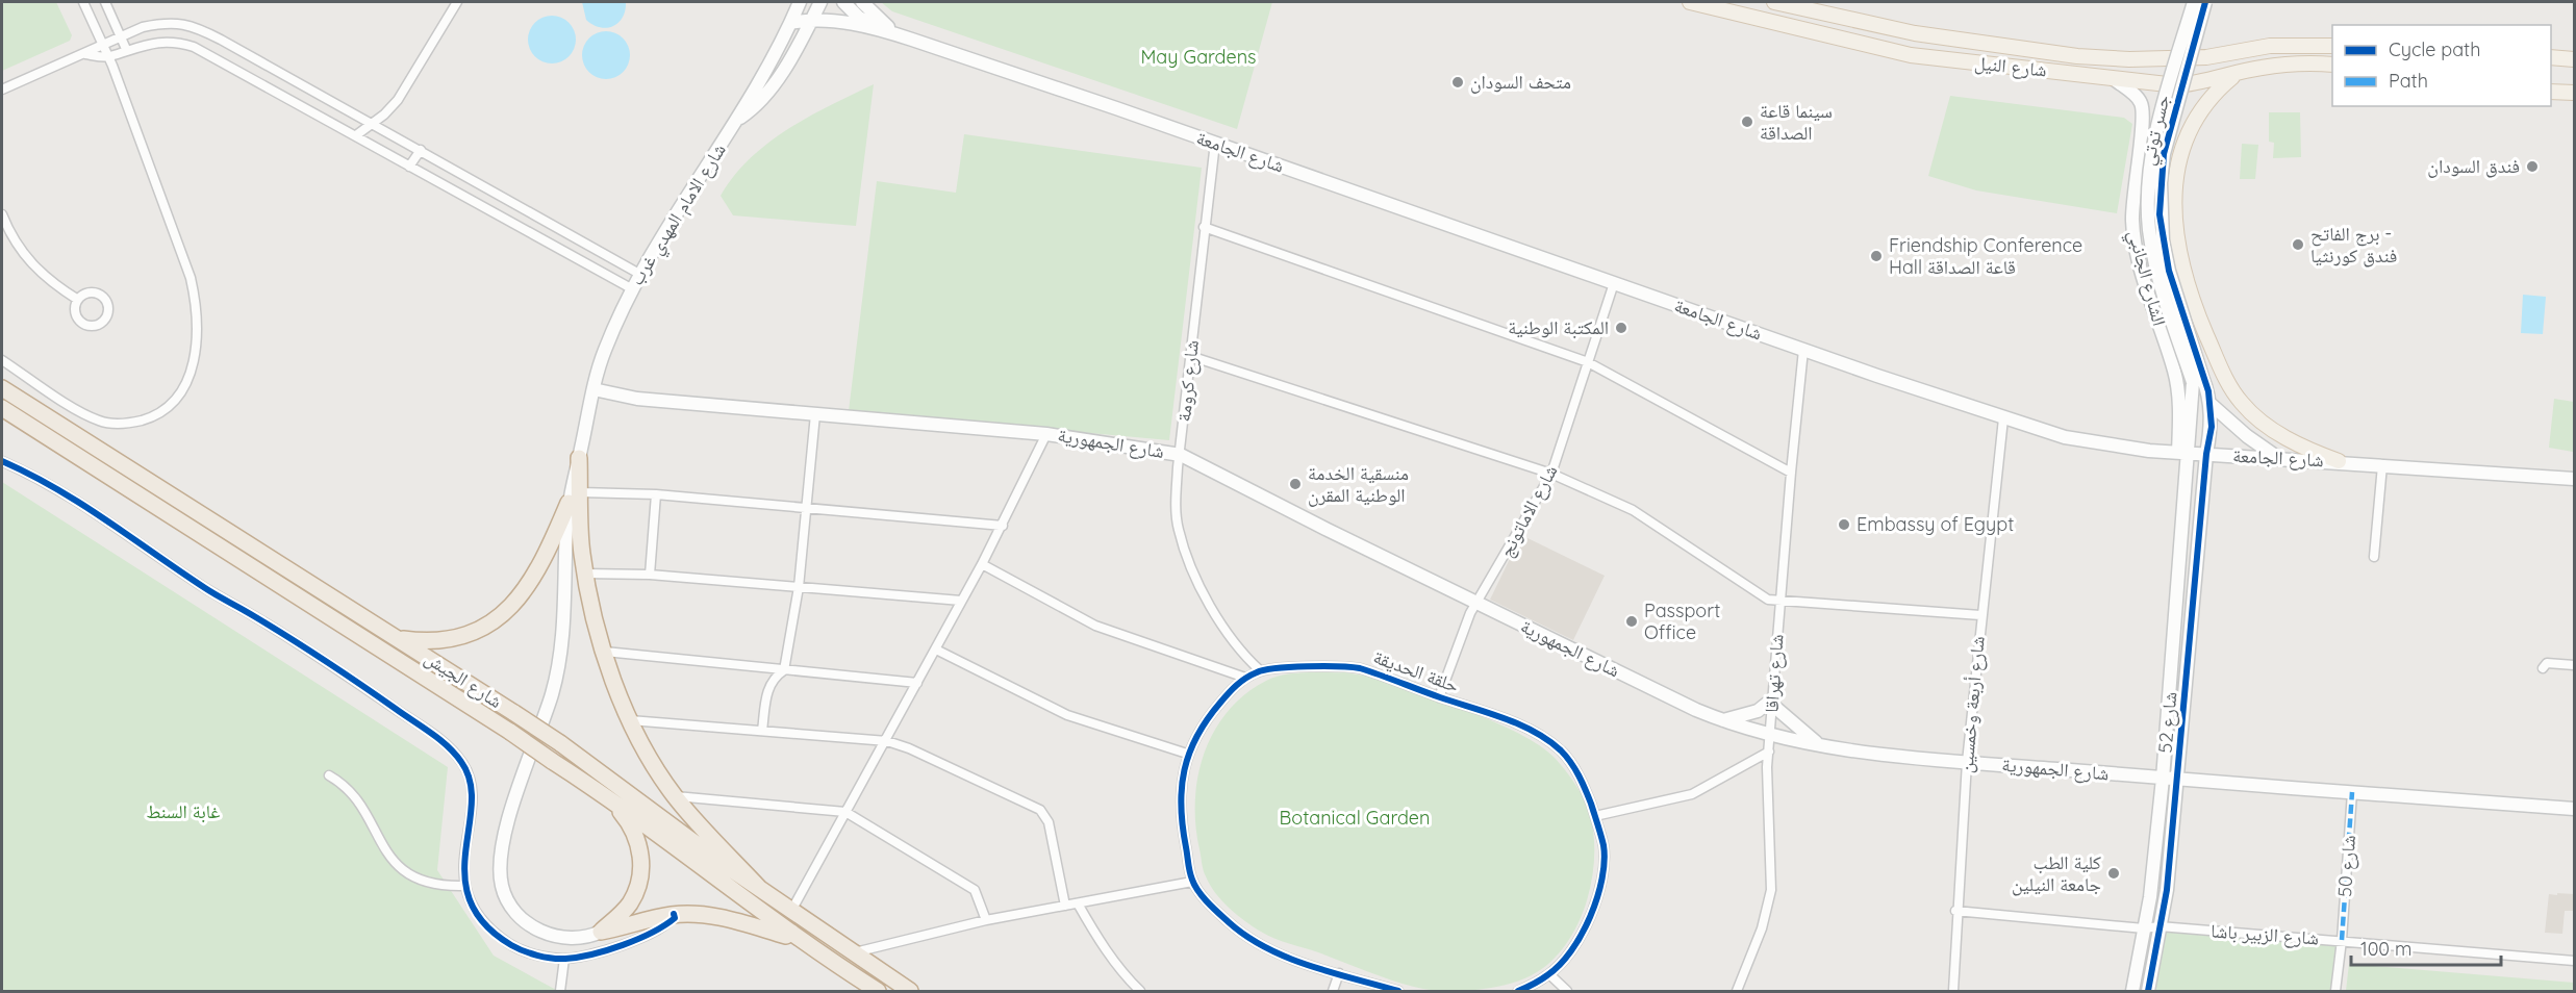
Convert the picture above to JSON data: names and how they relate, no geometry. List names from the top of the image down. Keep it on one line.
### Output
{"streets":{"highway":["شارع الجيش"],"main road":["شارع النيل","جسر توتي","شارع الجامعة","شارع الامام المهدي غرب","الشارع الجانبي","شارع الجمهورية","شارع 52"],"street":["شارع كرومة","شارع الاماتونج","حلقة الحديقة","شارع تهراقا","شارع أربعة وخمسين","شارع 50","شارع الزبير باشا"]},"crossings":[["شارع النيل","الشارع الجانبي"],["شارع الجامعة","شارع الامام المهدي غرب"],["شارع الجامعة","الشارع الجانبي"],["شارع الجامعة","شارع كرومة"],["شارع الجامعة","شارع الاماتونج"],["شارع الجامعة","شارع تهراقا"],["شارع الجامعة","شارع أربعة وخمسين"],["شارع الجامعة","شارع 52"],["شارع الامام المهدي غرب","شارع الجمهورية"],["الشارع الجانبي","شارع 52"],["شارع كرومة","شارع الجمهورية"],["شارع كرومة","حلقة الحديقة"],["شارع الجمهورية","شارع الاماتونج"],["شارع الجمهورية","شارع تهراقا"],["شارع الجمهورية","شارع أربعة وخمسين"],["شارع الجمهورية","شارع 52"],["شارع الجمهورية","شارع 50"],["شارع الاماتونج","حلقة الحديقة"],["شارع أربعة وخمسين","شارع الزبير باشا"],["شارع 52","شارع الزبير باشا"],["شارع 50","شارع الزبير باشا"]],"parks":["May Gardens","غابة السنط","Botanical Garden"],"places":["متحف السودان","سينما قاعة الصداقة","فندق السودان","برج الفاتح - فندق كورنثيا","Friendship Conference Hall قاعة الصداقة","المكتبة الوطنية","منسقية الخدمة الوطنية المقرن","Embassy of Egypt","Passport Office","كلية الطب جامعة النيلين"],"legend":["Cycle path","Path"],"scale_bar":"100 m"}
